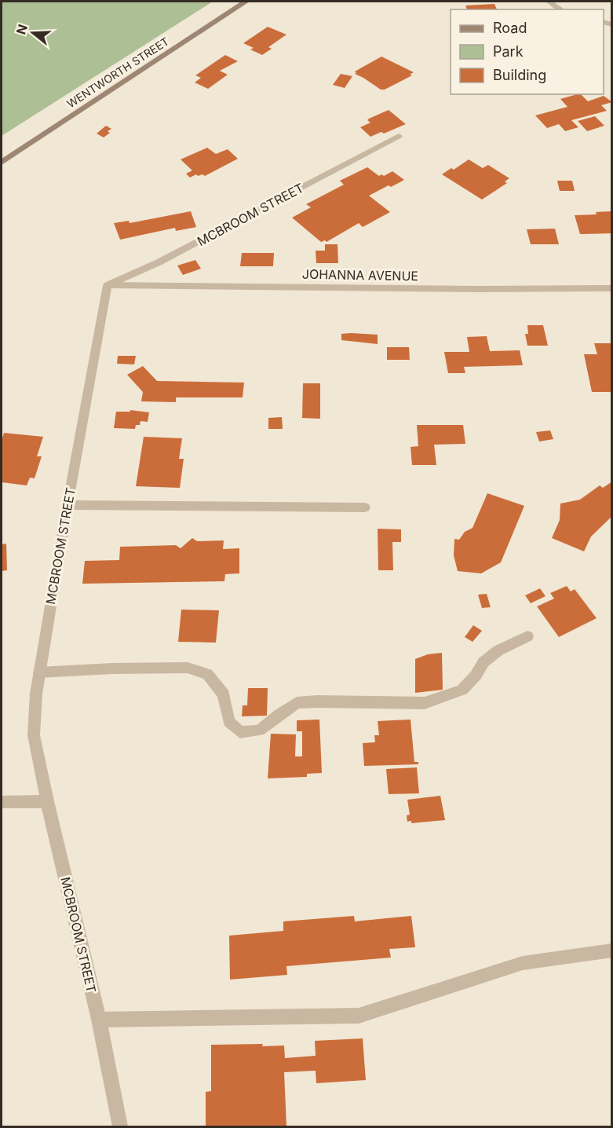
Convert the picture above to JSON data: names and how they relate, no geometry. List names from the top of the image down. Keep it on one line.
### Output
{"streets":{"main road":["WENTWORTH STREET"],"street":["MCBROOM STREET","JOHANNA AVENUE"]},"crossings":[["MCBROOM STREET","JOHANNA AVENUE"]],"legend":["Road","Park","Building"],"north":"left"}
